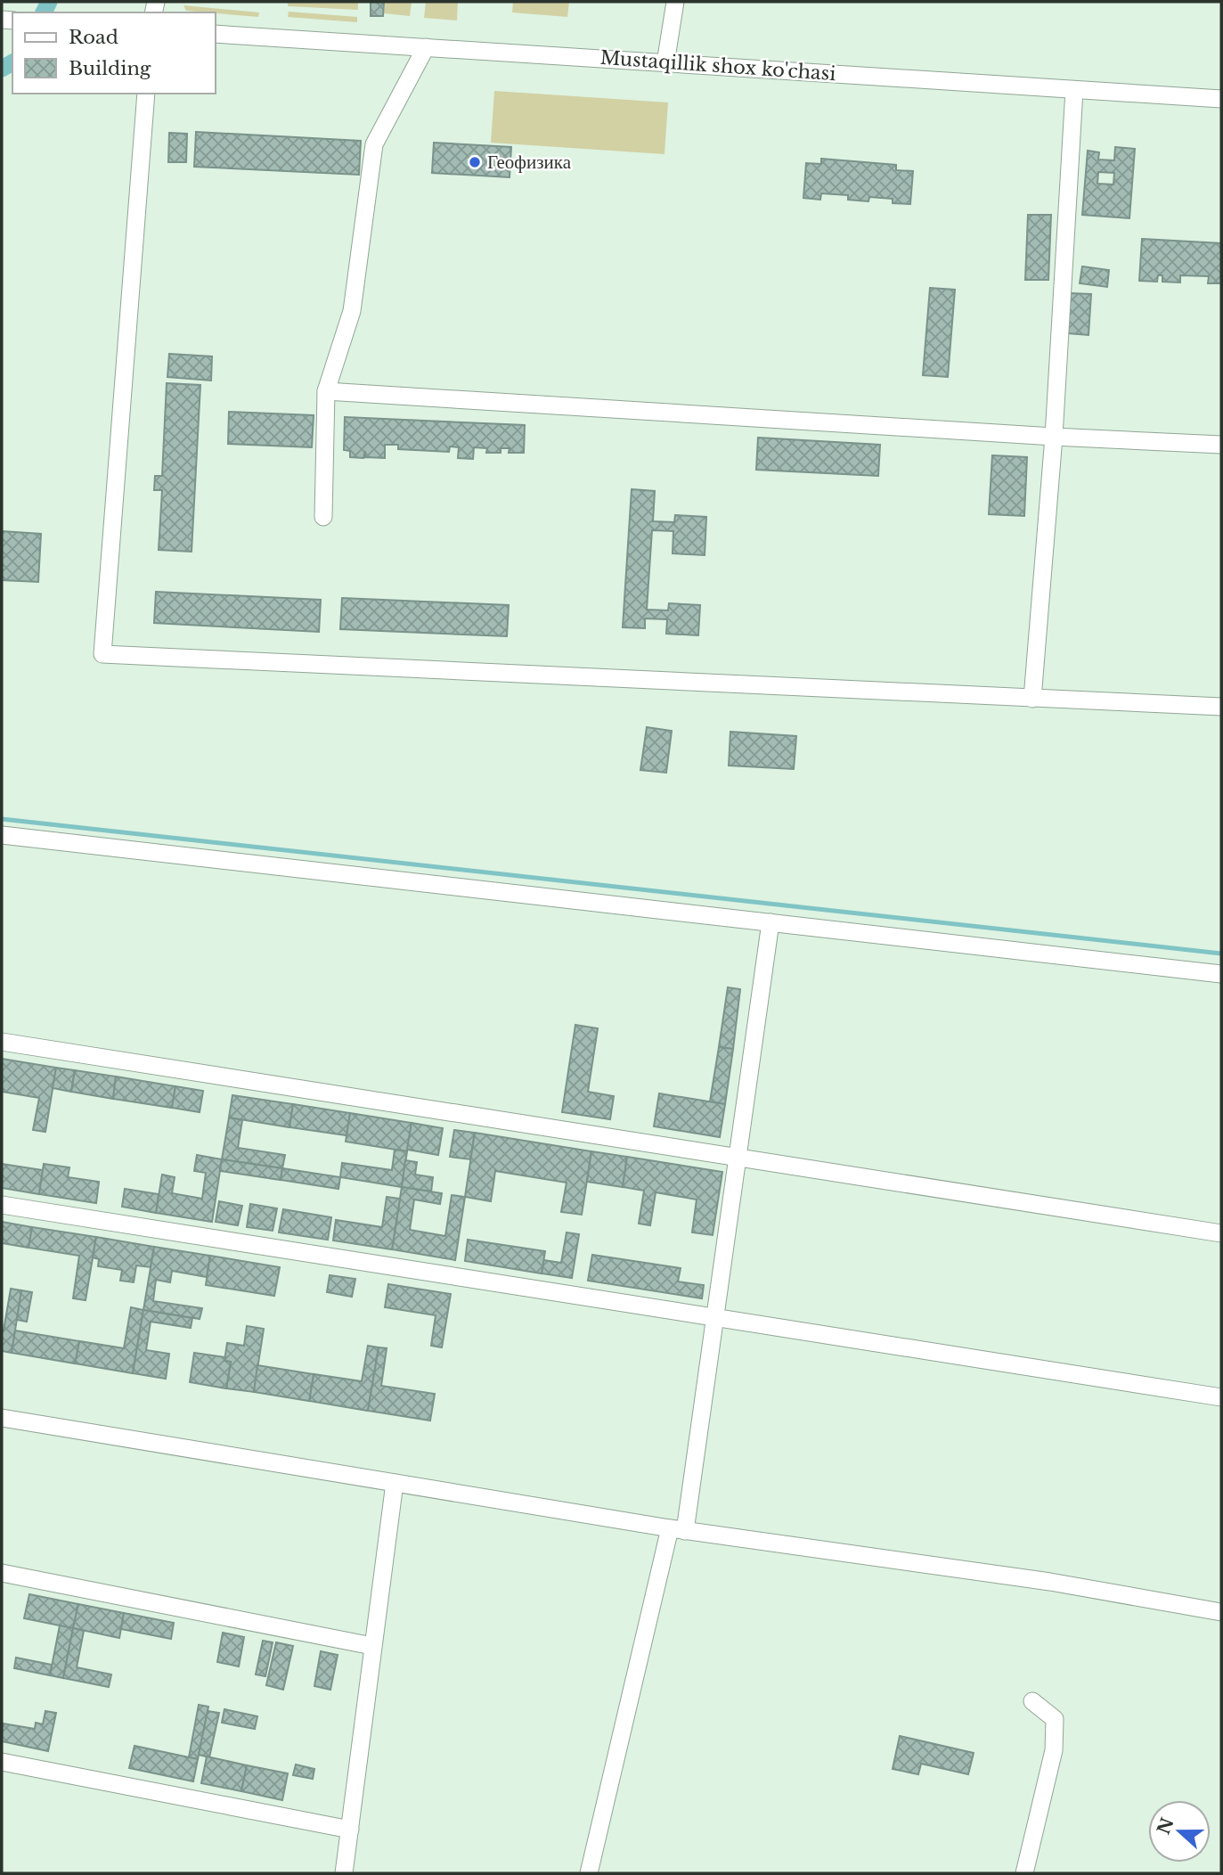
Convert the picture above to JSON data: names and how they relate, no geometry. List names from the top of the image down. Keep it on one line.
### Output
{"streets":{"street":["Mustaqillik shox ko'chasi"]},"places":["Геофизика"],"legend":["Road","Building"],"north":"left"}
